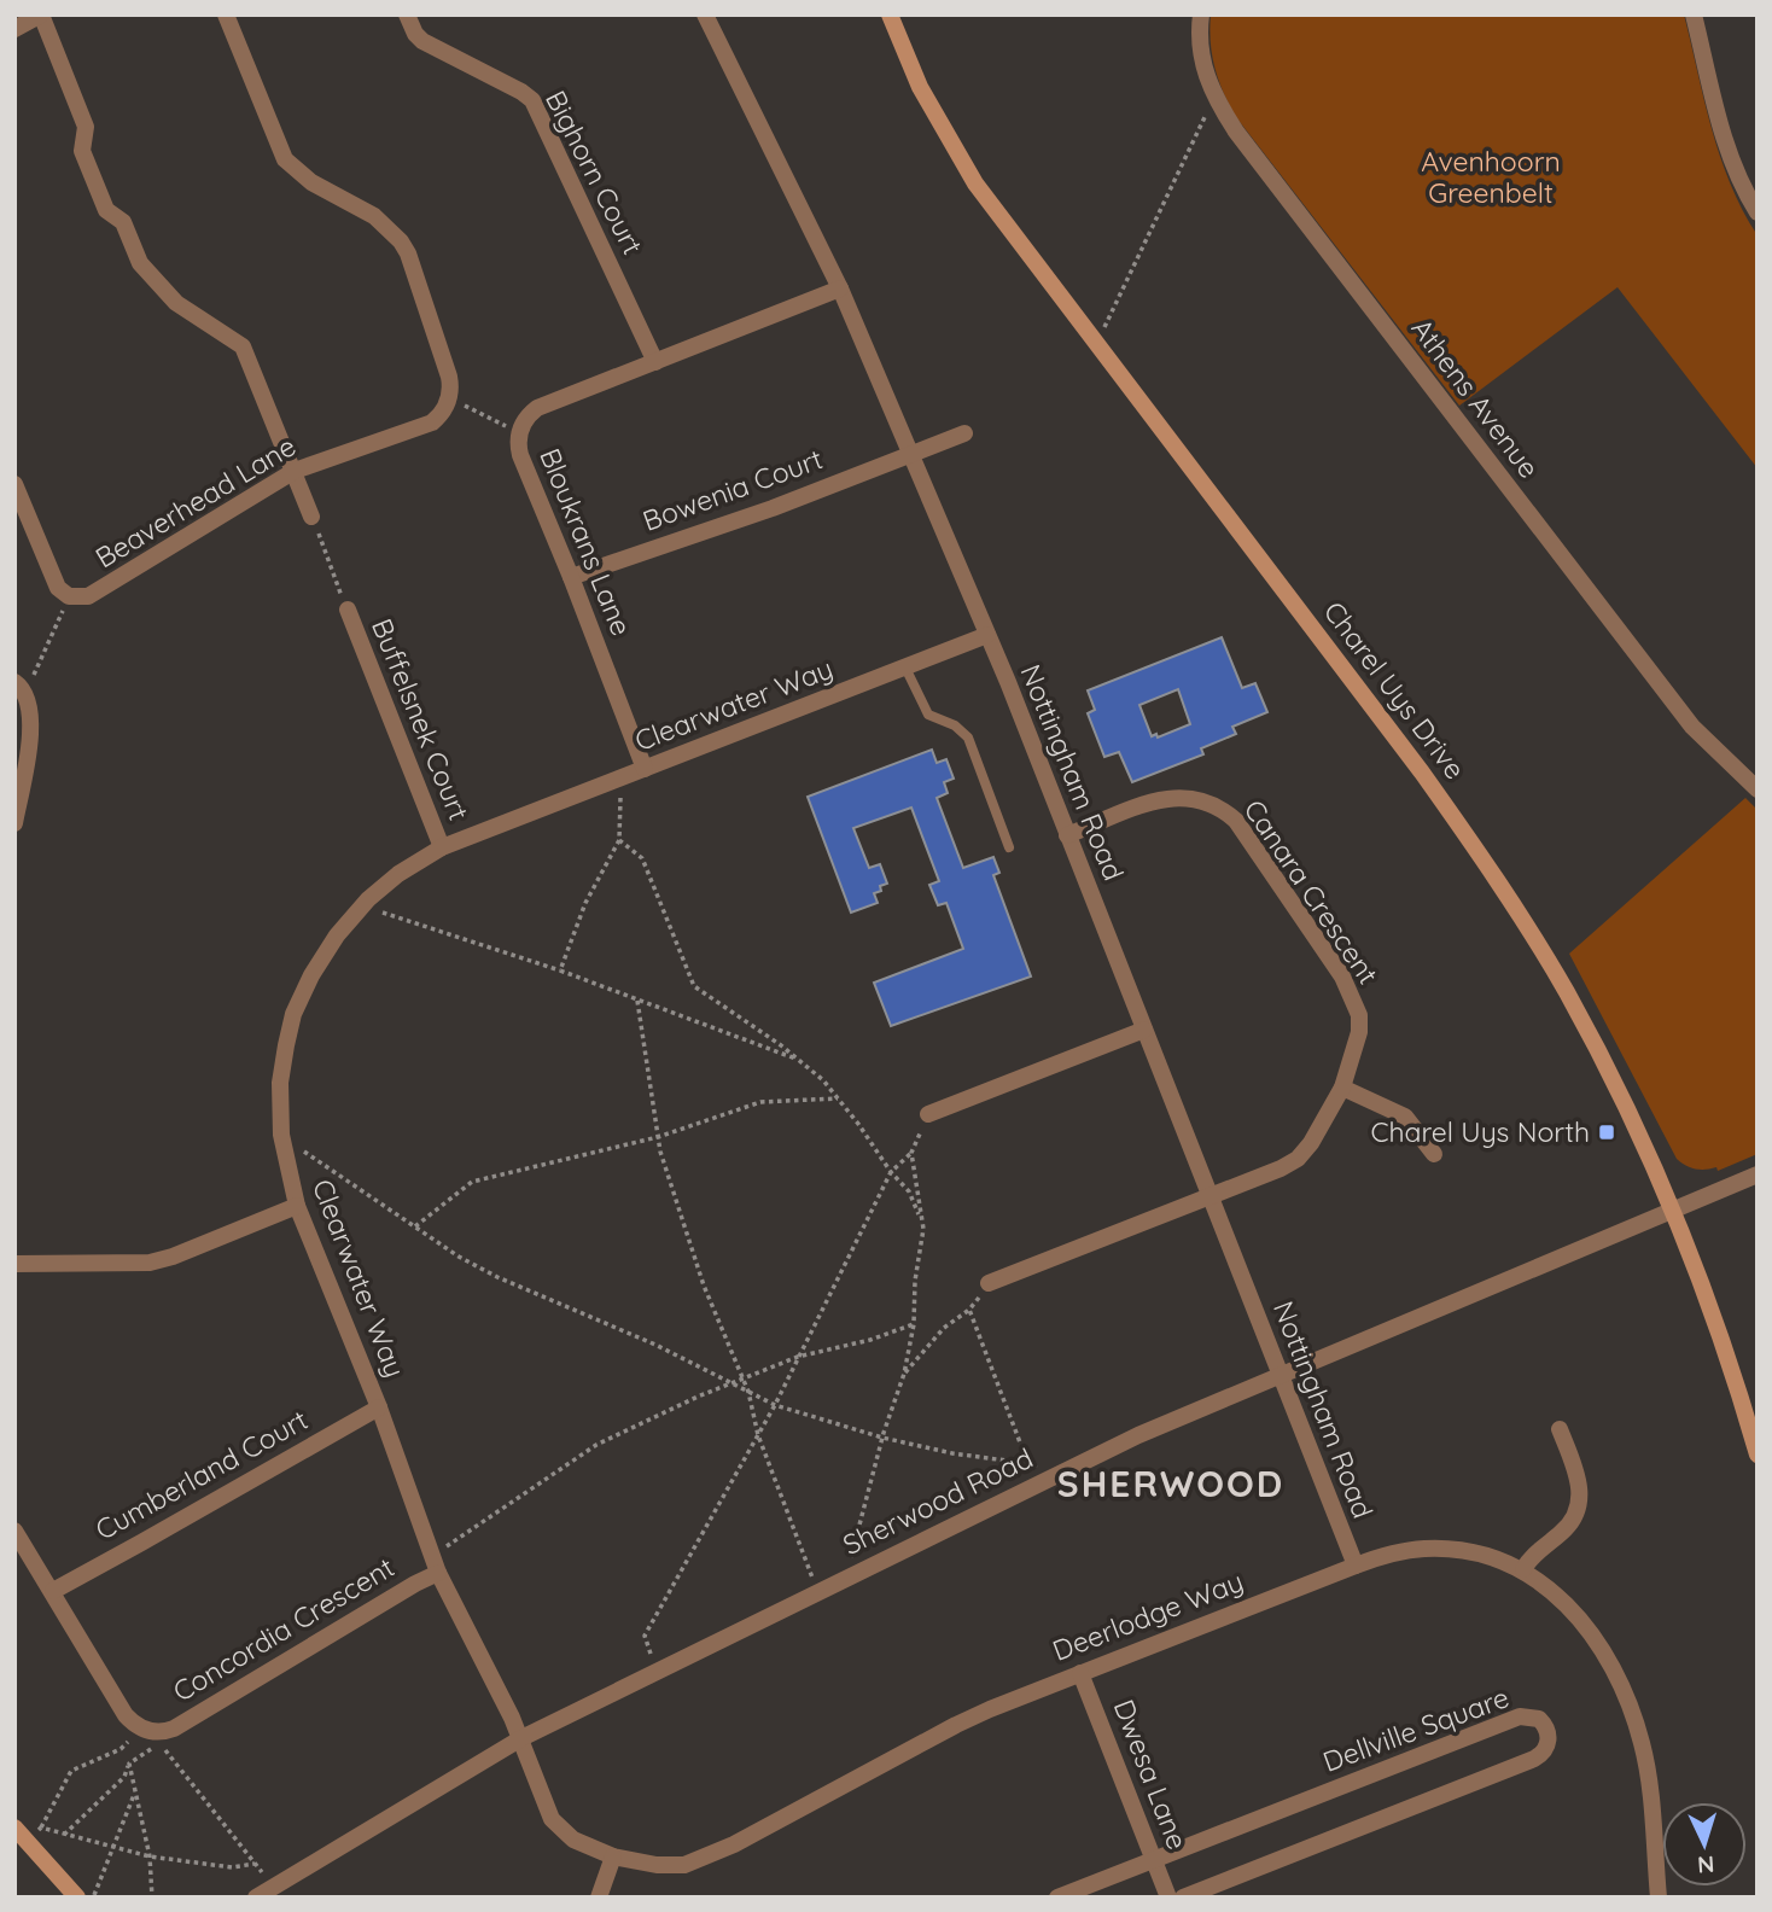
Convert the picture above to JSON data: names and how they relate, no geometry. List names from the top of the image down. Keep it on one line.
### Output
{"streets":{"main road":["Charel Uys Drive"],"street":["Bighorn Court","Athens Avenue","Bowenia Court","Beaverhead Lane","Bloukrans Lane","Clearwater Way","Buffelsnek Court","Nottingham Road","Canara Crescent","Cumberland Court","Sherwood Road","Deerlodge Way","Concordia Crescent","Dellville Square","Dwesa Lane"]},"crossings":[["Bighorn Court","Bloukrans Lane"],["Bowenia Court","Bloukrans Lane"],["Bowenia Court","Nottingham Road"],["Bloukrans Lane","Clearwater Way"],["Bloukrans Lane","Nottingham Road"],["Charel Uys Drive","Sherwood Road"],["Clearwater Way","Buffelsnek Court"],["Clearwater Way","Nottingham Road"],["Clearwater Way","Cumberland Court"],["Clearwater Way","Sherwood Road"],["Clearwater Way","Deerlodge Way"],["Clearwater Way","Concordia Crescent"],["Nottingham Road","Canara Crescent"],["Nottingham Road","Sherwood Road"],["Nottingham Road","Deerlodge Way"],["Sherwood Road","Deerlodge Way"],["Deerlodge Way","Dwesa Lane"],["Dellville Square","Dwesa Lane"]],"districts":["SHERWOOD"],"parks":["Avenhoorn Greenbelt"],"places":{"transit":["Charel Uys North"]},"north":"bottom"}
